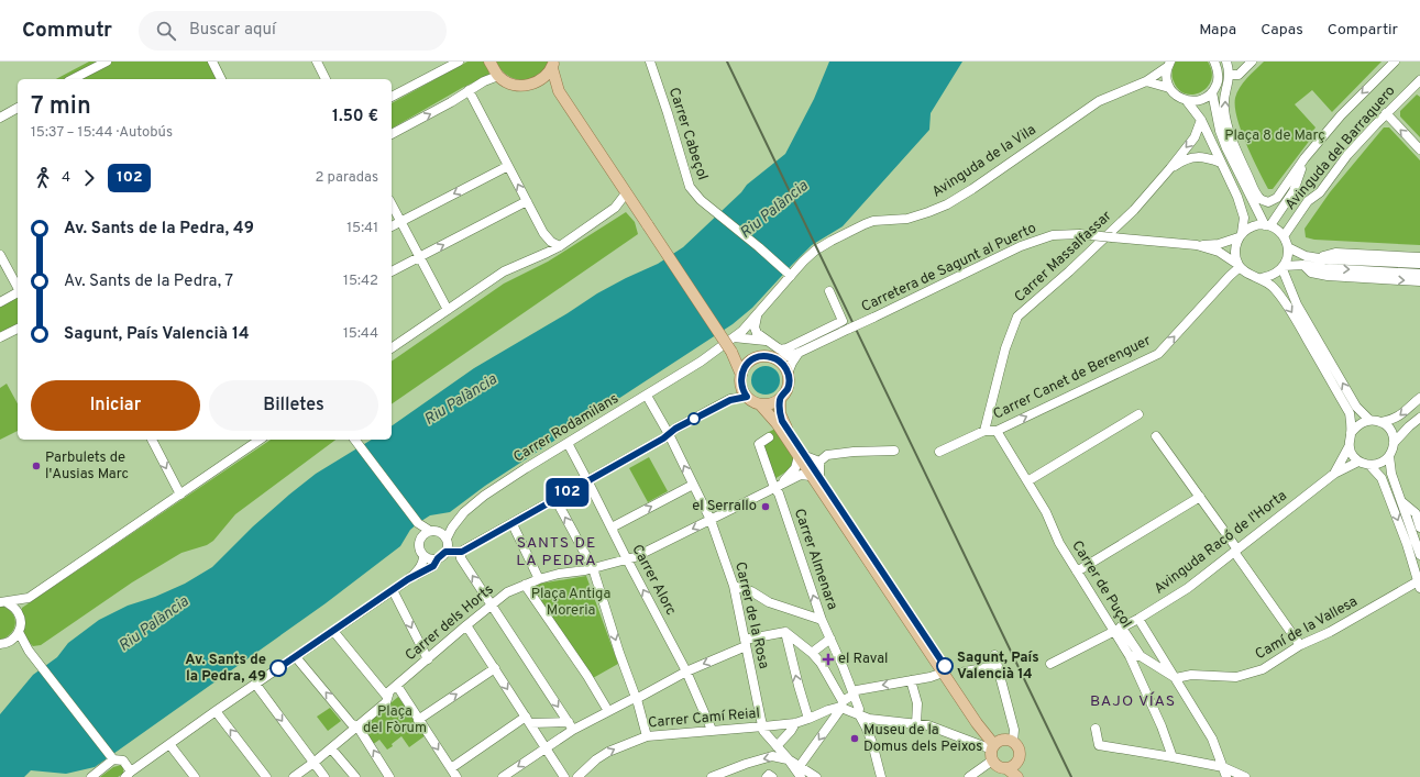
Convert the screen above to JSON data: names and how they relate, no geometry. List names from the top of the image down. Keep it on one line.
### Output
{"streets":{"street":["Carrer Cabeçol","Avinguda del Barraquero","Avinguda de la Vila","Carrer Massalfassar","Carretera de Sagunt al Puerto","Carrer Canet de Berenguer","Carrer Rodamilans","Avinguda Racó de l'Horta","Carrer Almenara","Carrer Alorc","Carrer de Puçol","Carrer de la Rosa","Carrer dels Horts","Camí de la Vallesa","Carrer Camí Reial"]},"crossings":[["Carrer Cabeçol","Avinguda de la Vila"],["Avinguda del Barraquero","Carretera de Sagunt al Puerto"],["Avinguda del Barraquero","Carrer Canet de Berenguer"],["Avinguda de la Vila","Carrer Rodamilans"],["Carrer Massalfassar","Carrer Canet de Berenguer"],["Carretera de Sagunt al Puerto","Carrer Canet de Berenguer"],["Carrer Canet de Berenguer","Carrer de Puçol"],["Carrer Rodamilans","Carrer Alorc"],["Carrer Rodamilans","Carrer de la Rosa"],["Avinguda Racó de l'Horta","Carrer de Puçol"],["Carrer Almenara","Carrer dels Horts"],["Carrer Alorc","Carrer dels Horts"],["Carrer Alorc","Carrer Camí Reial"],["Carrer de la Rosa","Carrer dels Horts"],["Carrer de la Rosa","Carrer Camí Reial"]],"one_way":["Carrer Almenara"],"districts":["SANTS DE LA PEDRA","BAJO VÍAS"],"water":["Riu Palància"],"parks":["Plaça 8 de Març","Plaça Antiga Moreria","Plaça del Fòrum"],"places":{"other":["Parbulets de l'Ausias Marc","el Serrallo","Sagunt, País Valencià 14","Av. Sants de la Pedra, 49","Museu de la Domus dels Peixos"],"health":["el Raval"]},"lines":["bus line 102"],"page":{"header":"Commutr","search":"Buscar aquí","nav":["Mapa","Capas","Compartir"],"on_map":"102","heading":["7 min","15:37 – 15:44 · Autobús","1.50 €"],"legs":["4","102","2 paradas"],"list":[{"name":"Av. Sants de la Pedra, 49","value":"15:41"},{"name":"Av. Sants de la Pedra, 7","value":"15:42"},{"name":"Sagunt, País Valencià 14","value":"15:44"}],"buttons":["Iniciar","Billetes"]}}
